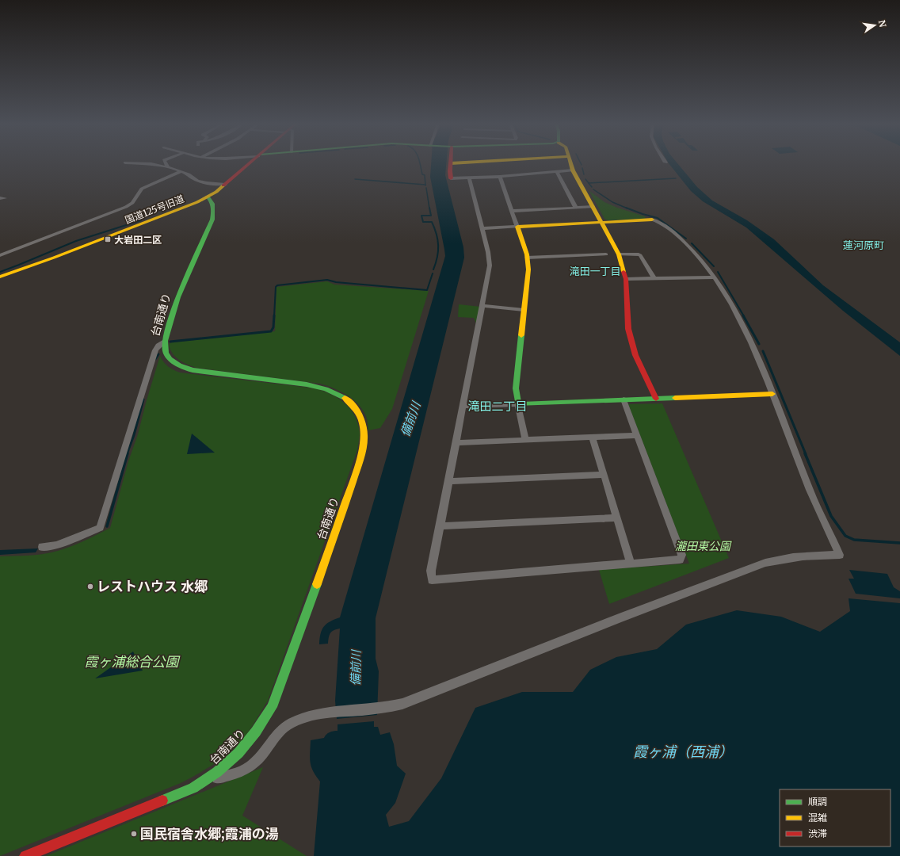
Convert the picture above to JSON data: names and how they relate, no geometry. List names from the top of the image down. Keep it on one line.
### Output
{"streets":{"street":["国道125号旧道","台南通り"]},"crossings":[["国道125号旧道","台南通り"]],"districts":["蓮河原町","滝田一丁目","滝田二丁目"],"water":["備前川","霞ヶ浦（西浦）"],"parks":["瀧田東公園","霞ヶ浦総合公園"],"places":{"transit":["大岩田二区"],"other":["レストハウス 水郷","国民宿舎水郷;霞浦の湯"]},"legend":["順調","混雑","渋滞"],"north":"right"}
